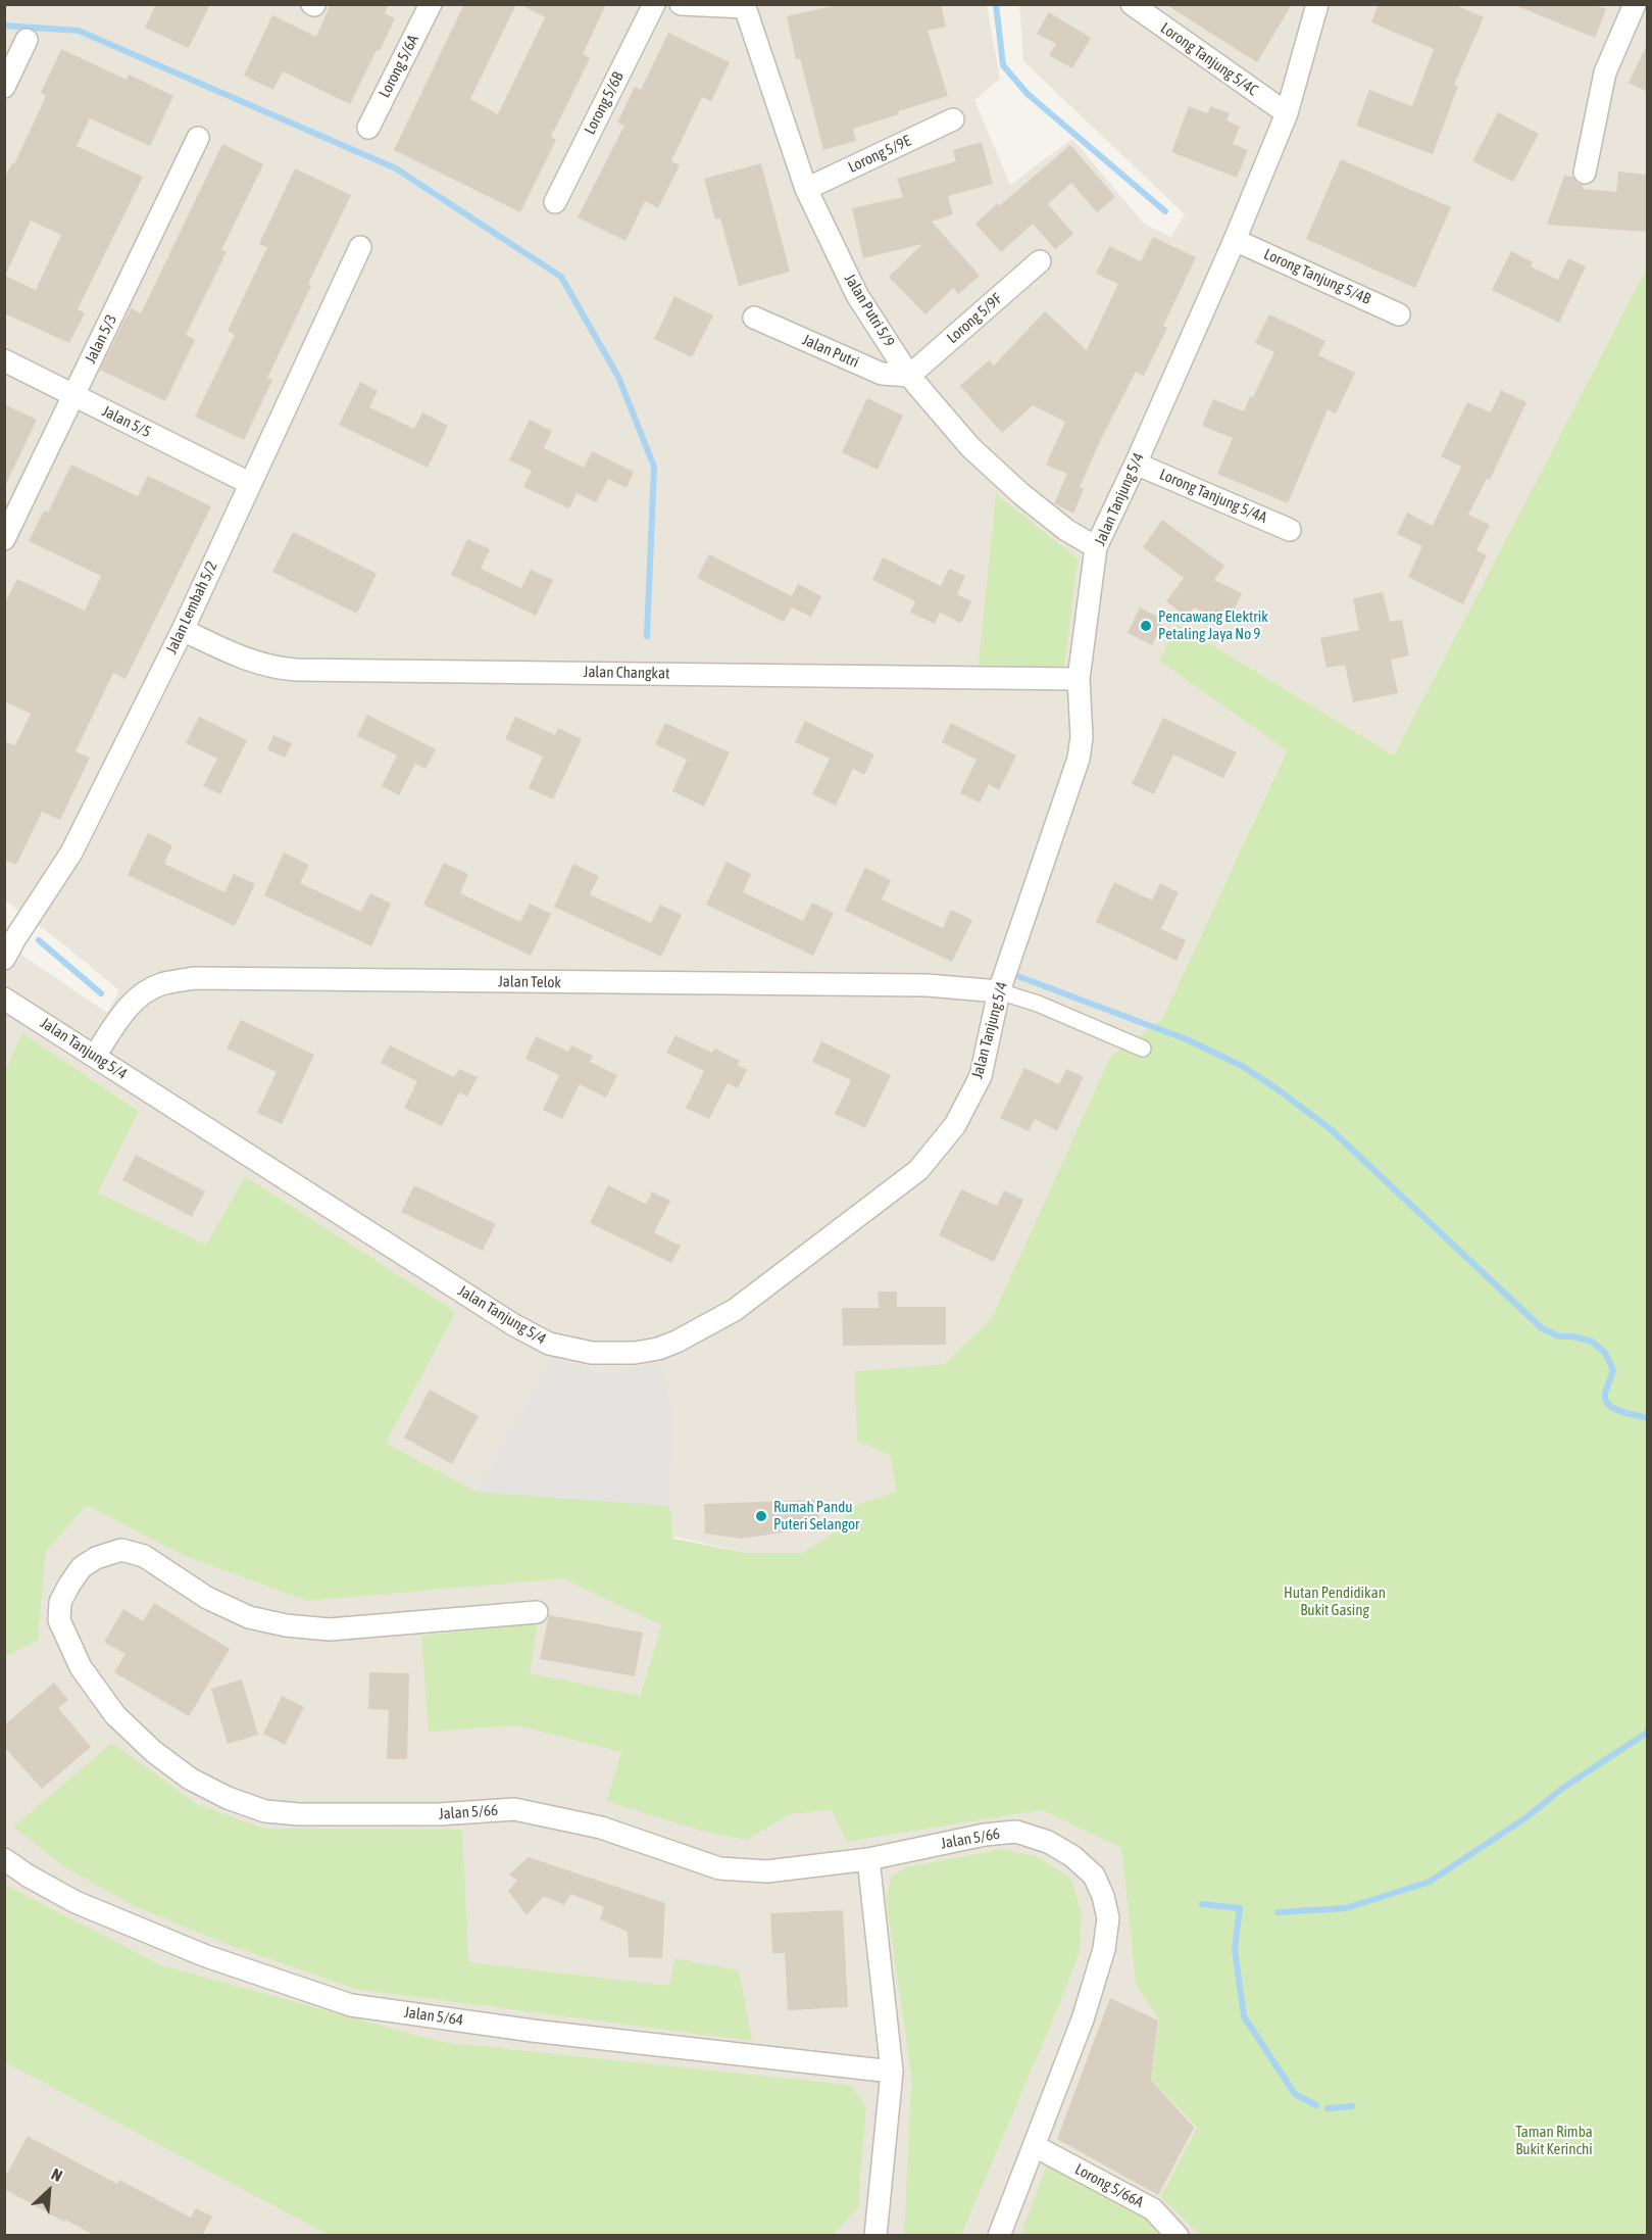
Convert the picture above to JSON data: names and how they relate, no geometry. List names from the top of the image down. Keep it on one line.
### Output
{"streets":{"street":["Lorong Tanjung 5/4C","Lorong 5/6A","Lorong 5/6B","Lorong 5/9E","Lorong Tanjung 5/4B","Jalan Putri 5/9","Lorong 5/9F","Jalan 5/3","Jalan Putri","Jalan 5/5","Lorong Tanjung 5/4A","Jalan Tanjung 5/4","Jalan Lembah 5/2","Jalan Changkat","Jalan Telok","Jalan 5/66","Jalan 5/64","Lorong 5/66A"]},"crossings":[["Lorong Tanjung 5/4C","Jalan Tanjung 5/4"],["Lorong 5/9E","Jalan Putri 5/9"],["Lorong Tanjung 5/4B","Jalan Tanjung 5/4"],["Jalan Putri 5/9","Lorong 5/9F"],["Jalan Putri 5/9","Jalan Putri"],["Jalan Putri 5/9","Jalan Tanjung 5/4"],["Lorong 5/9F","Jalan Putri"],["Jalan 5/3","Jalan 5/5"],["Jalan 5/5","Jalan Lembah 5/2"],["Lorong Tanjung 5/4A","Jalan Tanjung 5/4"],["Jalan Tanjung 5/4","Jalan Changkat"],["Jalan Tanjung 5/4","Jalan Telok"],["Jalan Lembah 5/2","Jalan Changkat"],["Jalan 5/66","Lorong 5/66A"]],"parks":["Hutan Pendidikan Bukit Gasing","Taman Rimba Bukit Kerinchi"],"places":["Pencawang Elektrik Petaling Jaya No 9","Rumah Pandu Puteri Selangor"],"north":"top right"}
